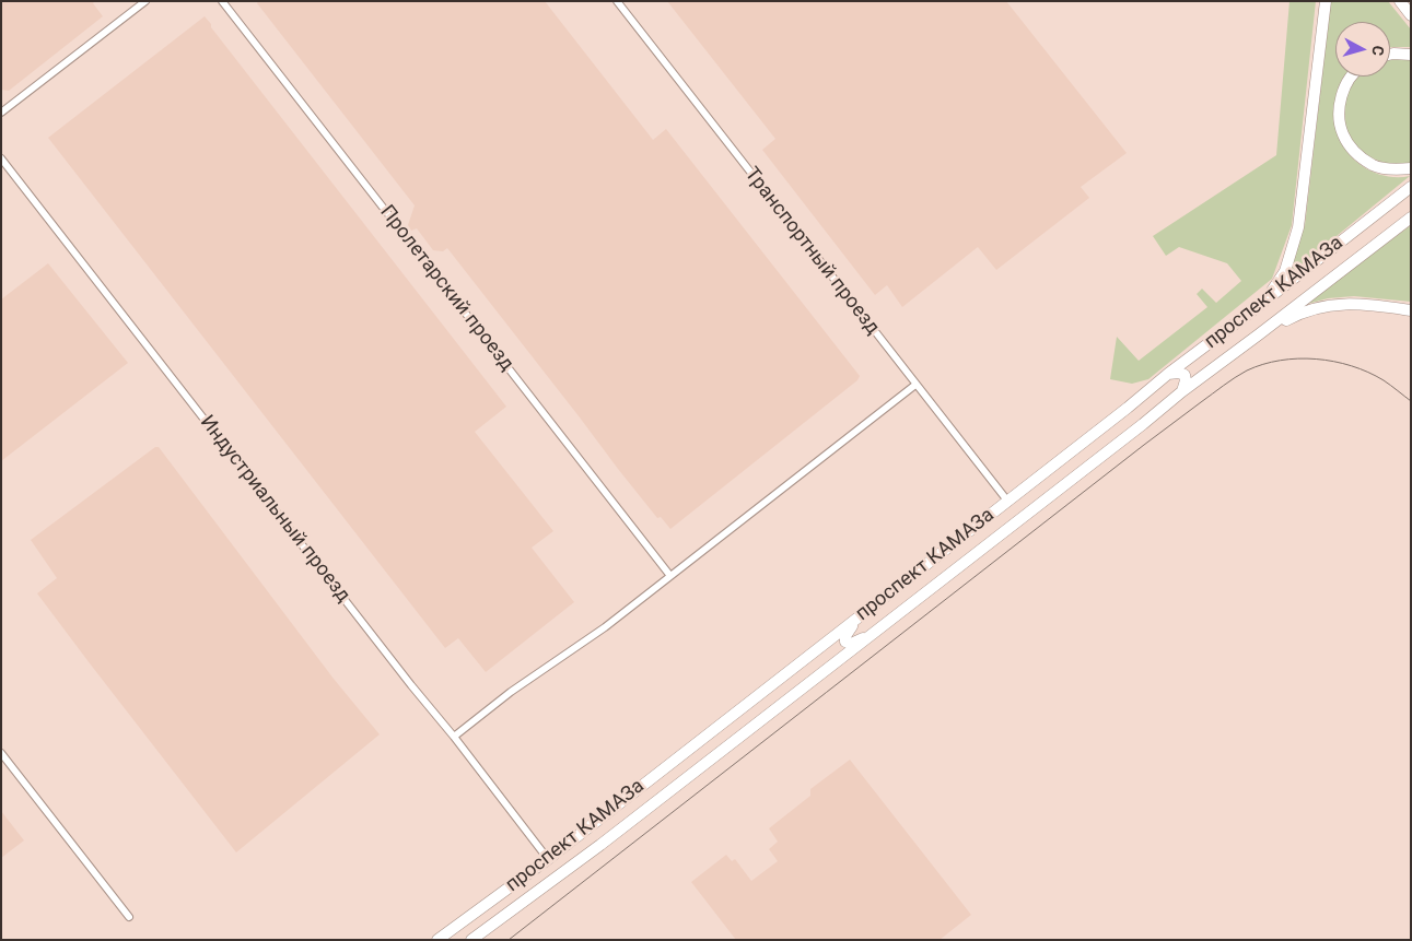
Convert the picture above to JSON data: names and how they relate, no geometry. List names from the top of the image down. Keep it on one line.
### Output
{"streets":{"main road":["проспект КАМАЗа"],"street":["Транспортный проезд","Пролетарский проезд","Индустриальный проезд"]},"crossings":[["Транспортный проезд","проспект КАМАЗа"],["проспект КАМАЗа","Индустриальный проезд"]],"north":"right"}
